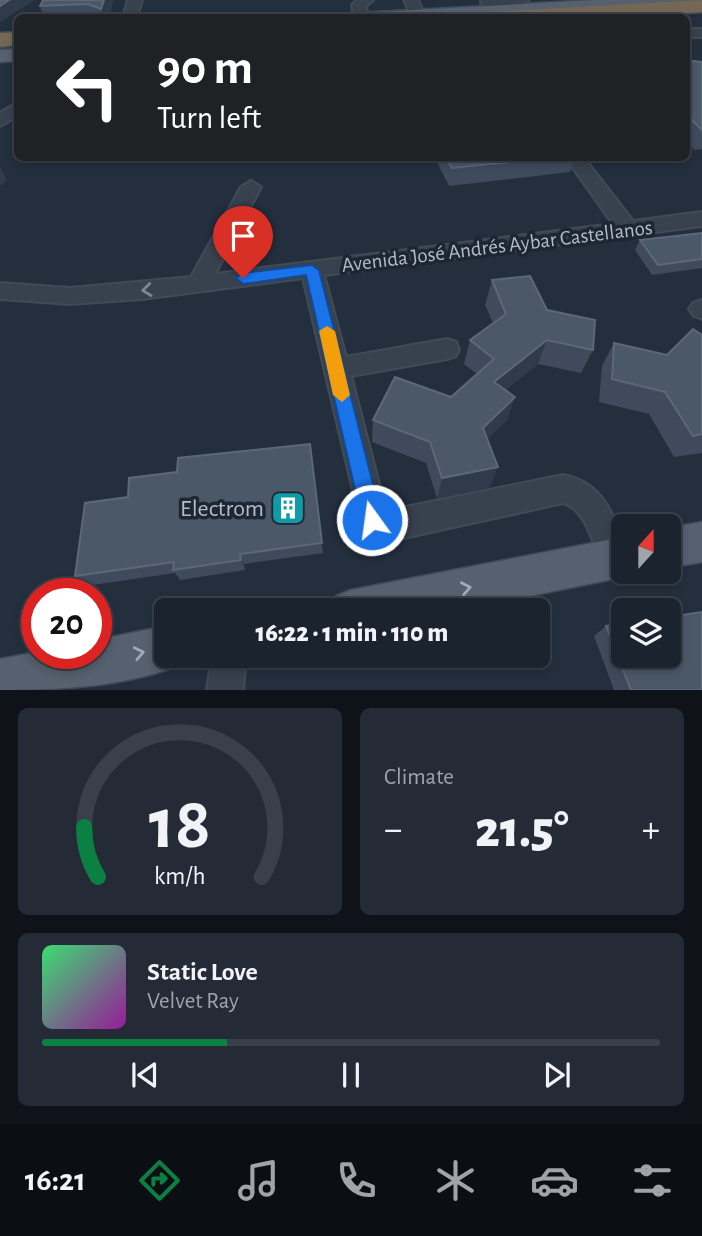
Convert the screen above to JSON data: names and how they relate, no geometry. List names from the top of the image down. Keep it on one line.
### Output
{"streets":{"street":["Avenida José Andrés Aybar Castellanos"]},"places":{"building":["Electrom"]},"north":"top","page":{"turn":["90 m","Turn left"],"limit":"20","trip":"16:22 · 1 min · 110 m","tile":"Climate","heat":["−","21.5°","+"],"song":["Static Love","Velvet Ray"],"tabs":"16:21","gauge":["18","km/h"]}}
